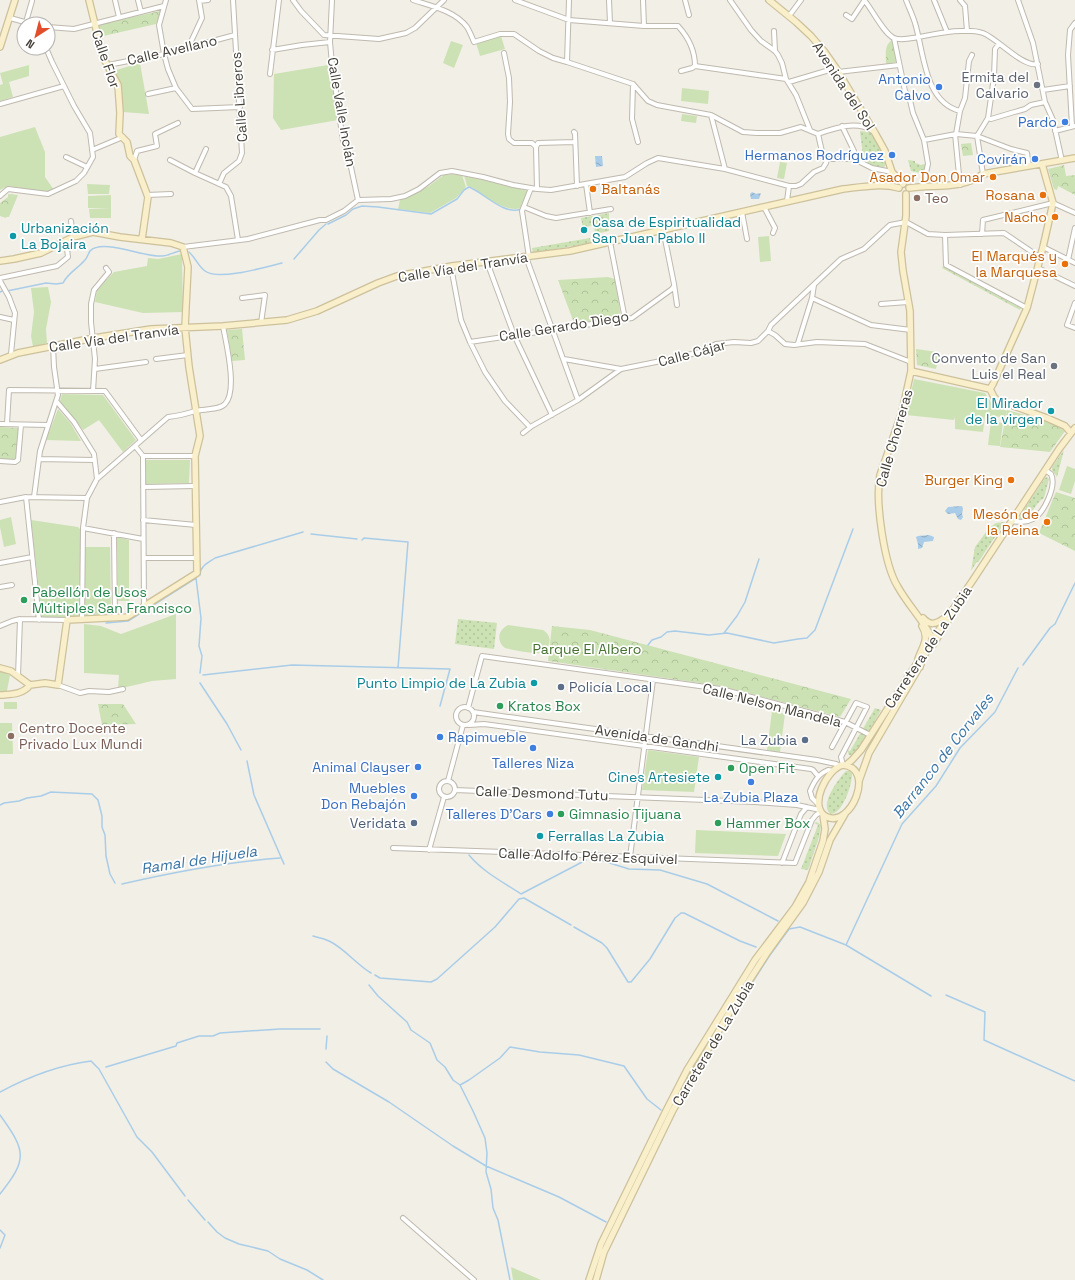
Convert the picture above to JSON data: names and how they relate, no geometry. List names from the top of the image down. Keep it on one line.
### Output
{"streets":{"street":["Calle Avellano","Calle Flor","Avenida del Sol","Calle Libreros","Calle Valle Inclán","Calle Vía del Tranvía","Calle Gerardo Diego","Calle Cájar","Calle Chorreras","Carretera de La Zubia","Calle Nelson Mandela","Avenida de Gandhi","Calle Desmond Tutu","Calle Adolfo Pérez Esquivel"]},"crossings":[["Calle Avellano","Calle Flor"],["Calle Avellano","Calle Libreros"],["Avenida del Sol","Calle Vía del Tranvía"],["Avenida del Sol","Calle Chorreras"],["Calle Vía del Tranvía","Calle Chorreras"],["Calle Cájar","Calle Chorreras"],["Carretera de La Zubia","Calle Nelson Mandela"],["Carretera de La Zubia","Avenida de Gandhi"],["Carretera de La Zubia","Calle Desmond Tutu"],["Calle Nelson Mandela","Avenida de Gandhi"],["Avenida de Gandhi","Calle Desmond Tutu"]],"water":["Barranco de Corvales","Ramal de Hijuela"],"parks":["Parque El Albero"],"places":["Ermita del Calvario","Antonio Calvo","Pardo","Hermanos Rodríguez","Covirán","Asador Don Omar","Baltanás","Rosana","Teo","Nacho","Casa de Espiritualidad San Juan Pablo II","Urbanización La Bojaira","El Marqués y la Marquesa","Convento de San Luis el Real","El Mirador de la virgen","Burger King","Mesón de la Reina","Pabellón de Usos Múltiples San Francisco","Punto Limpio de La Zubia","Policía Local","Kratos Box","Centro Docente Privado Lux Mundi","Rapimueble","La Zubia","Talleres Niza","Animal Clayser","Open Fit","Cines Artesiete","La Zubia Plaza","Muebles Don Rebajón","Talleres D'Cars","Gimnasio Tijuana","Veridata","Hammer Box","Ferrallas La Zubia"],"north":"bottom left"}
